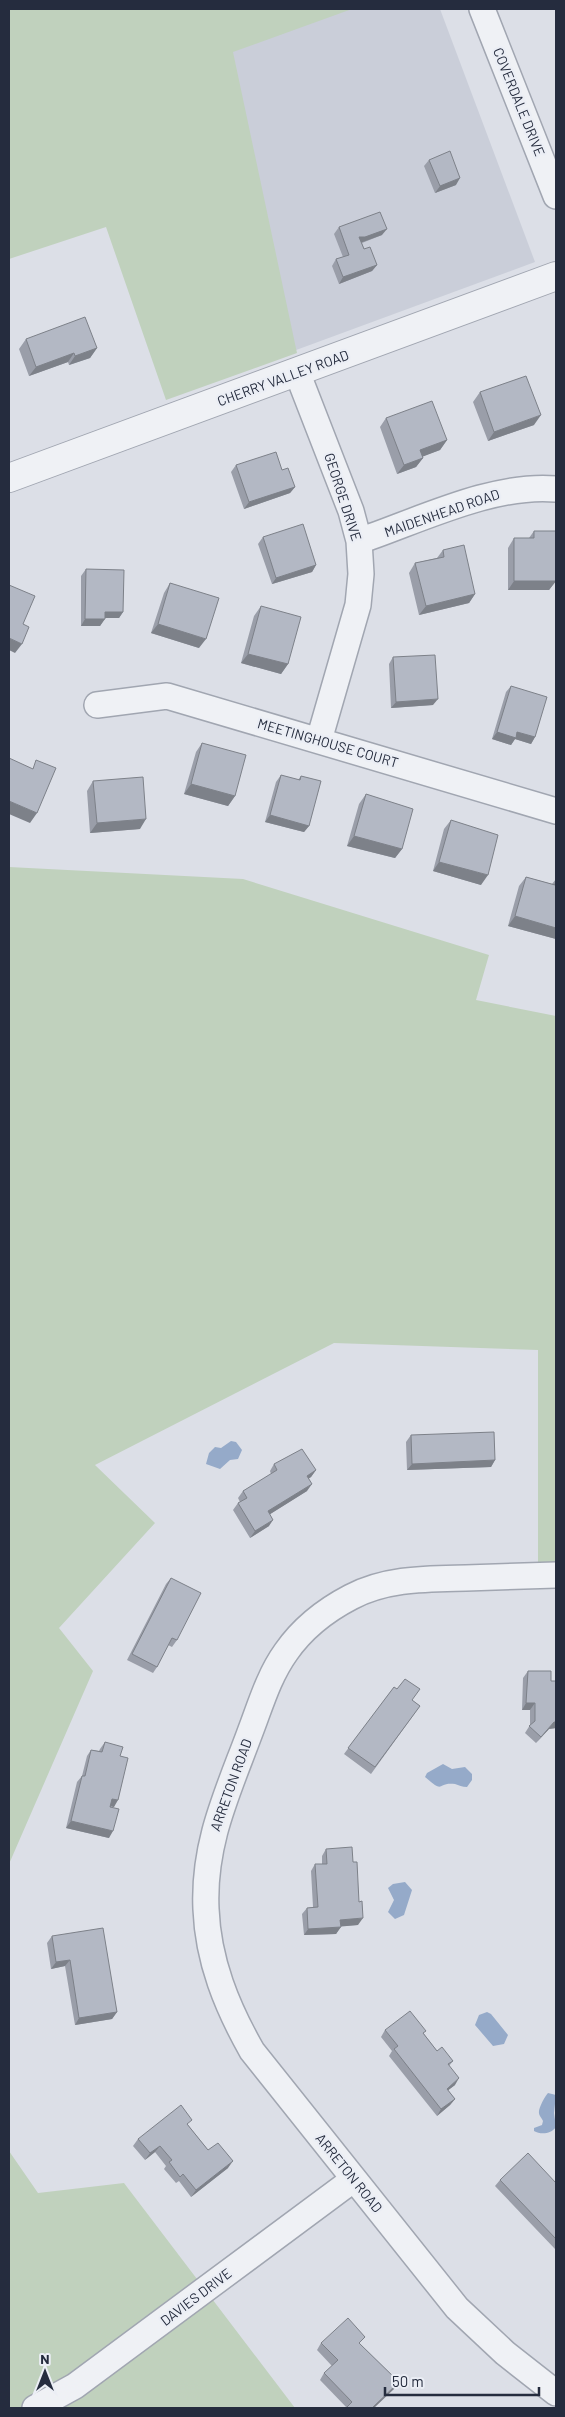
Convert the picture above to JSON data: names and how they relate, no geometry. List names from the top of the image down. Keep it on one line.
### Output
{"streets":{"street":["COVERDALE DRIVE","CHERRY VALLEY ROAD","GEORGE DRIVE","MAIDENHEAD ROAD","MEETINGHOUSE COURT","ARRETON ROAD","DAVIES DRIVE"]},"crossings":[["CHERRY VALLEY ROAD","GEORGE DRIVE"],["GEORGE DRIVE","MAIDENHEAD ROAD"],["GEORGE DRIVE","MEETINGHOUSE COURT"],["ARRETON ROAD","DAVIES DRIVE"]],"scale_bar":"50 m","north":"top"}
